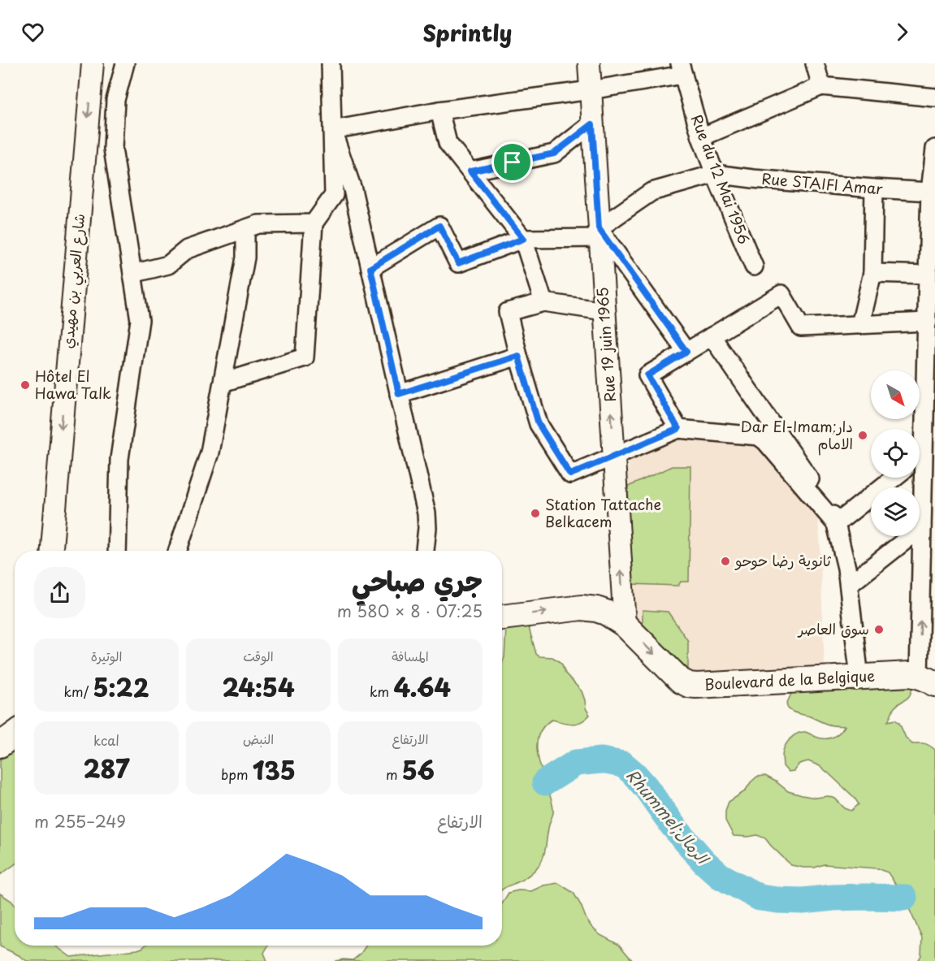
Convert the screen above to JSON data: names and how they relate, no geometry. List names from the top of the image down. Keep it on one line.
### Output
{"streets":{"main road":["Boulevard de la Belgique"],"street":["Rue du 12 Mai 1956","Rue STAIFI Amar","شارع العربي بن مهيدي","Rue 19 juin 1965"]},"crossings":[["Rue du 12 Mai 1956","Rue STAIFI Amar"],["Rue 19 juin 1965","Boulevard de la Belgique"]],"one_way":["Rue 19 juin 1965","Boulevard de la Belgique"],"water":["Rhummel;الرمال"],"places":["Hôtel El Hawa Talk","Dar El-Imam;دار الامام","Station Tattache Belkacem","ثانوية رضا حوحو","سوق العاصر"],"north":"bottom right","page":{"header":"Sprintly","heading":["جري صباحي","07:25 · 8 × 580 m"],"stats":[["المسافة","4.64 km"],["الوقت","24:54"],["الوتيرة","5:22 /km"],["الارتفاع","56 m"],["النبض","135 bpm"],["kcal","287"]],"chart":["الارتفاع","249–255 m"]}}
